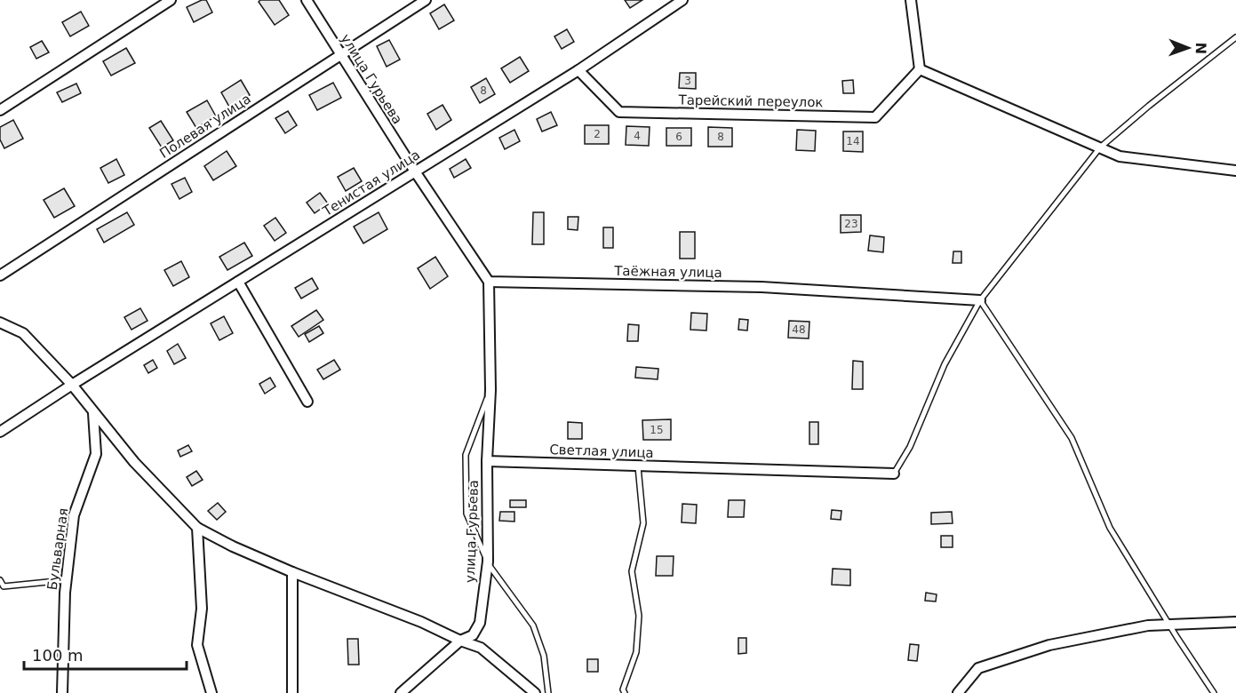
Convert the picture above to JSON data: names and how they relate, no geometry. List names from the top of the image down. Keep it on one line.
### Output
{"streets":{"street":["улица Гурьева","Тарейский переулок","Полевая улица","Тенистая улица","Таёжная улица","Светлая улица","Бульварная"]},"crossings":[["улица Гурьева","Полевая улица"],["улица Гурьева","Тенистая улица"],["улица Гурьева","Светлая улица"],["Тарейский переулок","Тенистая улица"]],"house_numbers":["3","8","2","4","6","8","14","23","48","15"],"scale_bar":"100 m","north":"right"}
